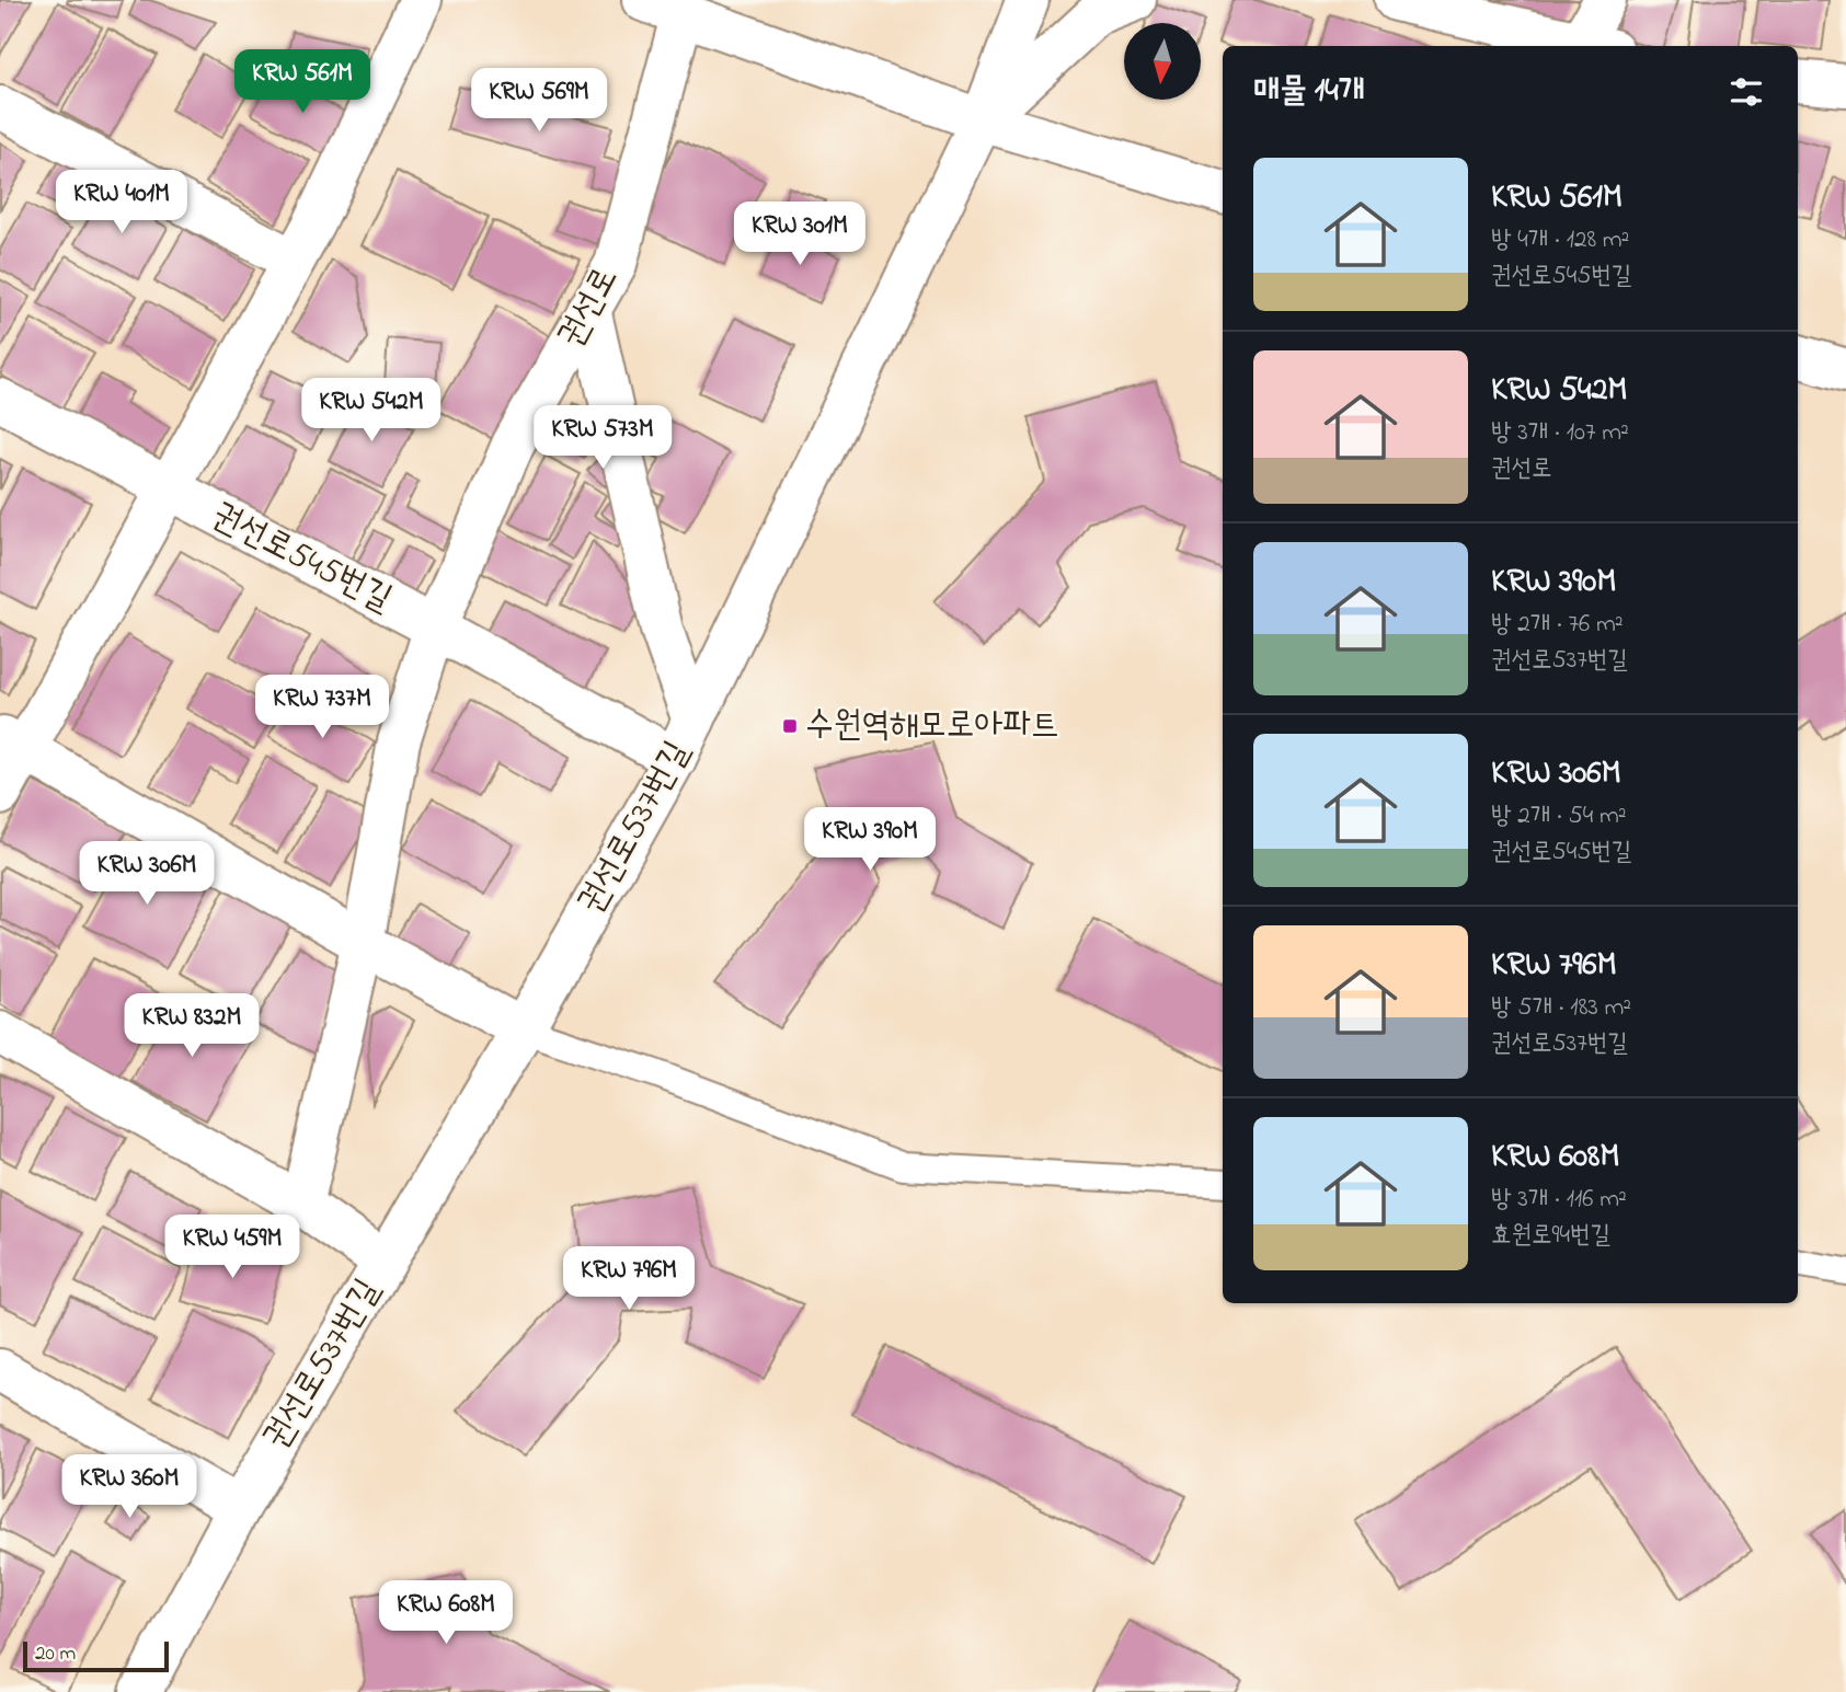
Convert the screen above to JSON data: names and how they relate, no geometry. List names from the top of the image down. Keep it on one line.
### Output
{"streets":{"street":["권선로","권선로545번길","권선로537번길"]},"crossings":[["권선로","권선로545번길"],["권선로545번길","권선로537번길"]],"places":{"transit":["수원역해모로아파트"]},"scale_bar":"20 m","north":"bottom","page":{"heading":"매물 14개","price":["KRW 561M","KRW 569M","KRW 401M","KRW 301M","KRW 542M","KRW 573M","KRW 737M","KRW 390M","KRW 306M","KRW 832M","KRW 459M","KRW 796M","KRW 360M","KRW 608M"],"list":[{"name":"KRW 561M","note":"방 4개 · 128 m² · 권선로545번길"},{"name":"KRW 542M","note":"방 3개 · 107 m² · 권선로"},{"name":"KRW 390M","note":"방 2개 · 76 m² · 권선로537번길"},{"name":"KRW 306M","note":"방 2개 · 54 m² · 권선로545번길"},{"name":"KRW 796M","note":"방 5개 · 183 m² · 권선로537번길"},{"name":"KRW 608M","note":"방 3개 · 116 m² · 효원로94번길"}],"scale":"20 m"}}
